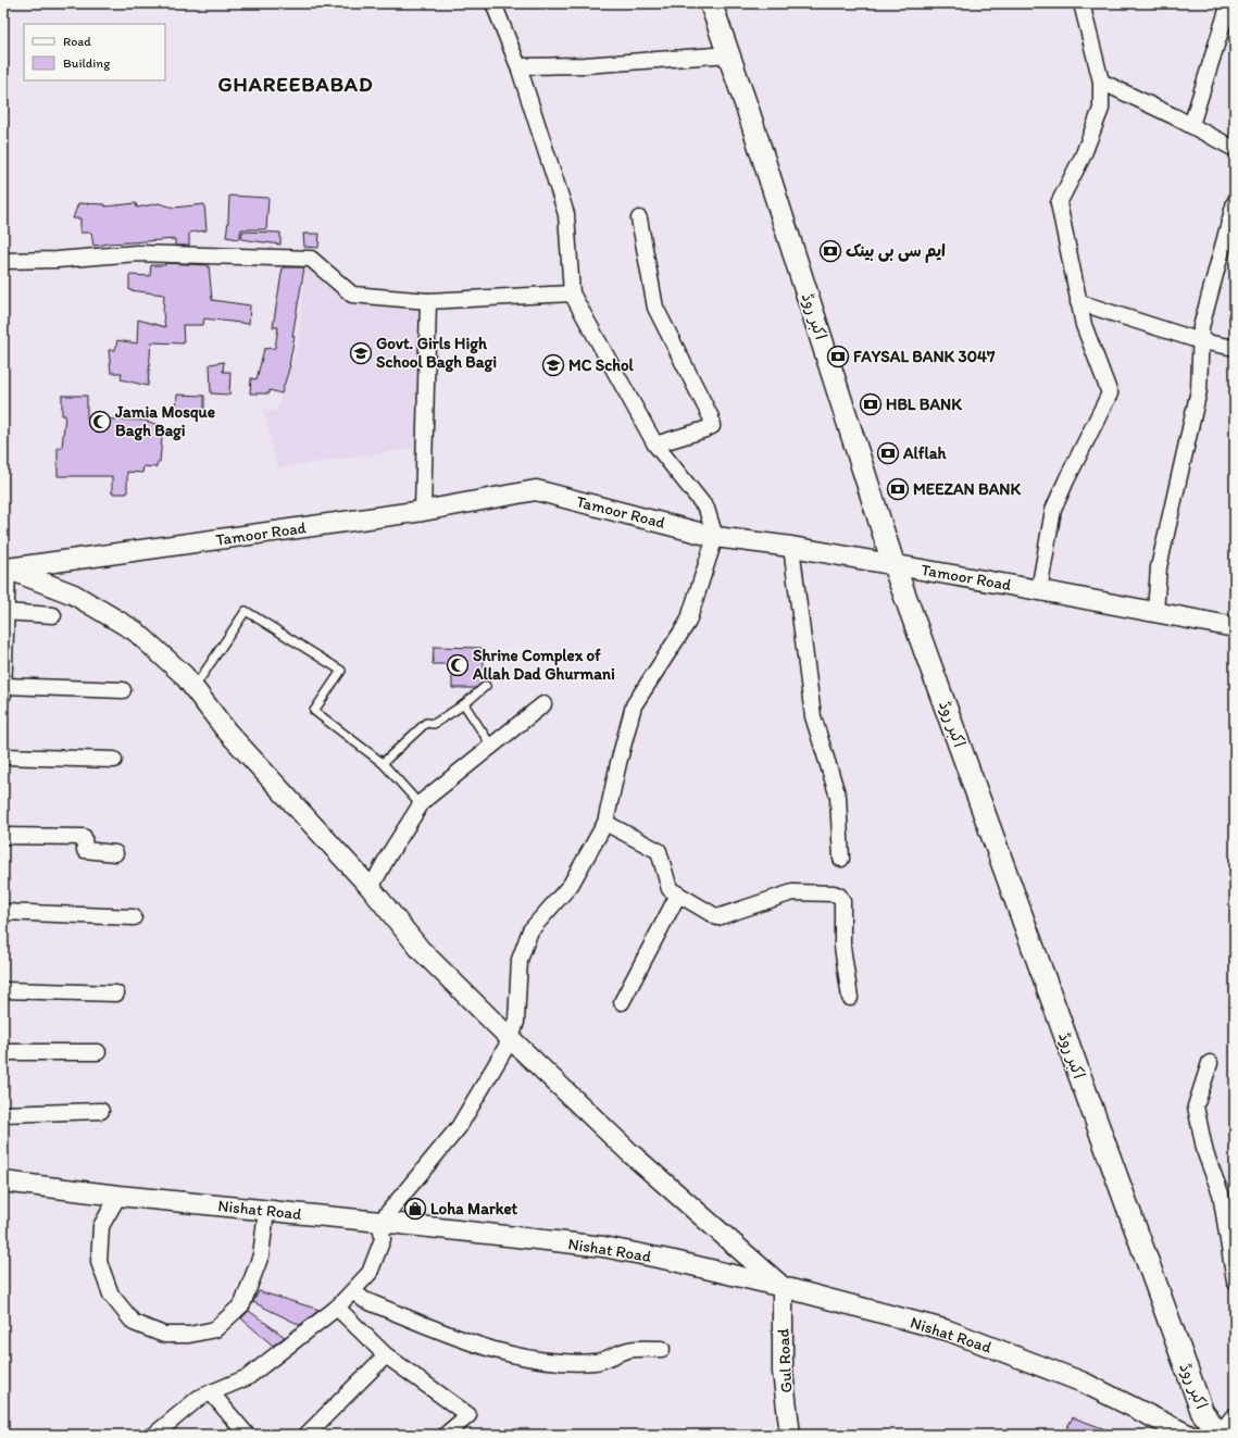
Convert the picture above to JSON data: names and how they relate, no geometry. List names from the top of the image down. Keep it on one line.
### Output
{"streets":{"main road":["اکبر روڈ"],"street":["Tamoor Road","Nishat Road","Gul Road"]},"crossings":[["اکبر روڈ","Tamoor Road"],["Nishat Road","Gul Road"]],"districts":["GHAREEBABAD"],"places":{"bank":["ایم سی بی بینک","FAYSAL BANK 3047","HBL BANK","Alflah","MEEZAN BANK"],"school or university":["Govt. Girls High School Bagh Bagi","MC Schol"],"mosque":["Jamia Mosque Bagh Bagi","Shrine Complex of Allah Dad Ghurmani"],"shop":["Loha Market"]},"legend":["Road","Building"]}
